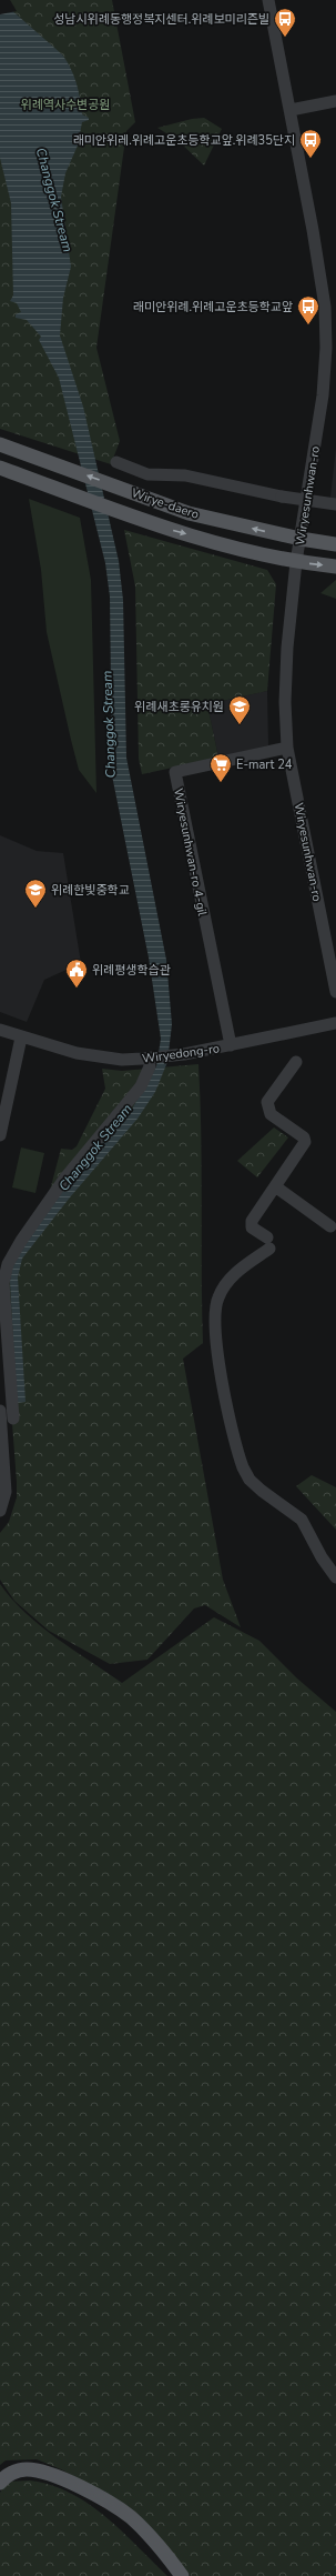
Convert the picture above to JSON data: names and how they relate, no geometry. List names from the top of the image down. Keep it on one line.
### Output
{"streets":{"main road":["Wirye-daero"],"street":["Wiryesunhwan-ro","Wiryesunhwan-ro 4-gil","Wiryedong-ro"]},"crossings":[["Wiryesunhwan-ro","Wirye-daero"],["Wiryesunhwan-ro","Wiryesunhwan-ro 4-gil"],["Wiryesunhwan-ro 4-gil","Wiryedong-ro"]],"water":["Changgok Stream"],"parks":["위례역사수변공원"],"places":{"bus stop":["성남시위례동행정복지센터.위례보미리즌빌","래미안위레.위례고운초등학교앞.위례35단지","래미안위례.위례고운초등학교앞"],"school or university":["위례새초롱유치원","위례한빛중학교"],"supermarket":["E-mart 24"],"public building":["위례평생학습관"]}}
